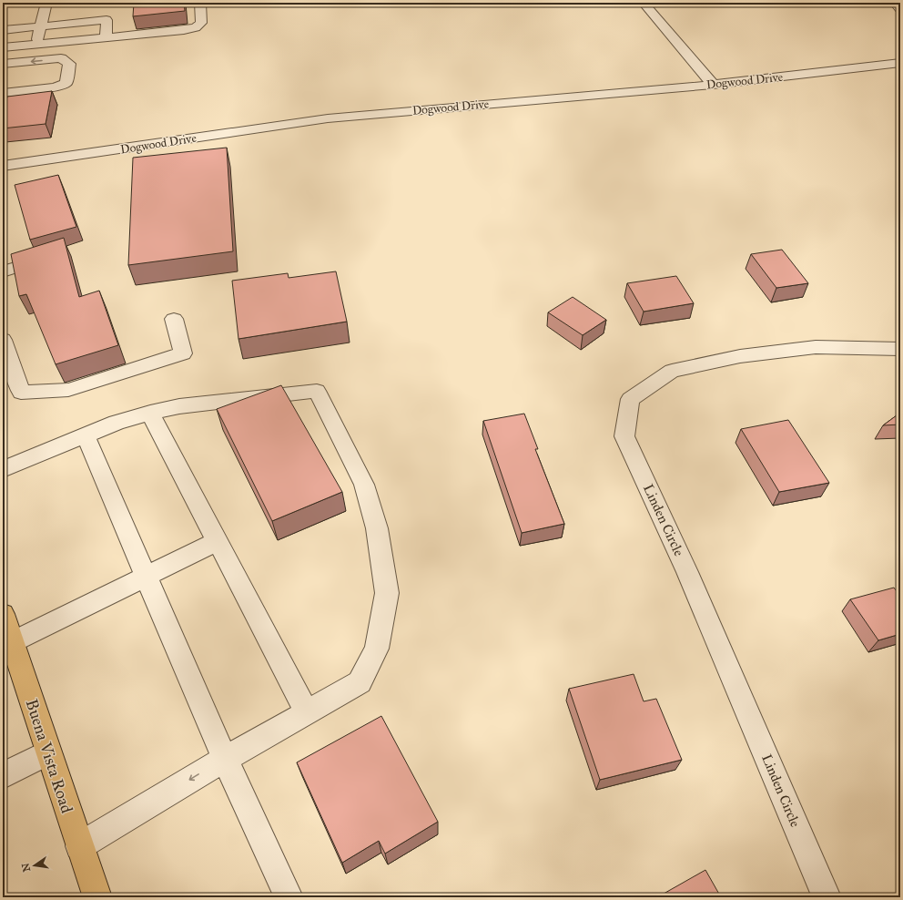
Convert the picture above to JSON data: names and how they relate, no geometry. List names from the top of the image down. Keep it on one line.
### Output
{"streets":{"main road":["Buena Vista Road"],"street":["Dogwood Drive","Linden Circle"]},"north":"left"}
